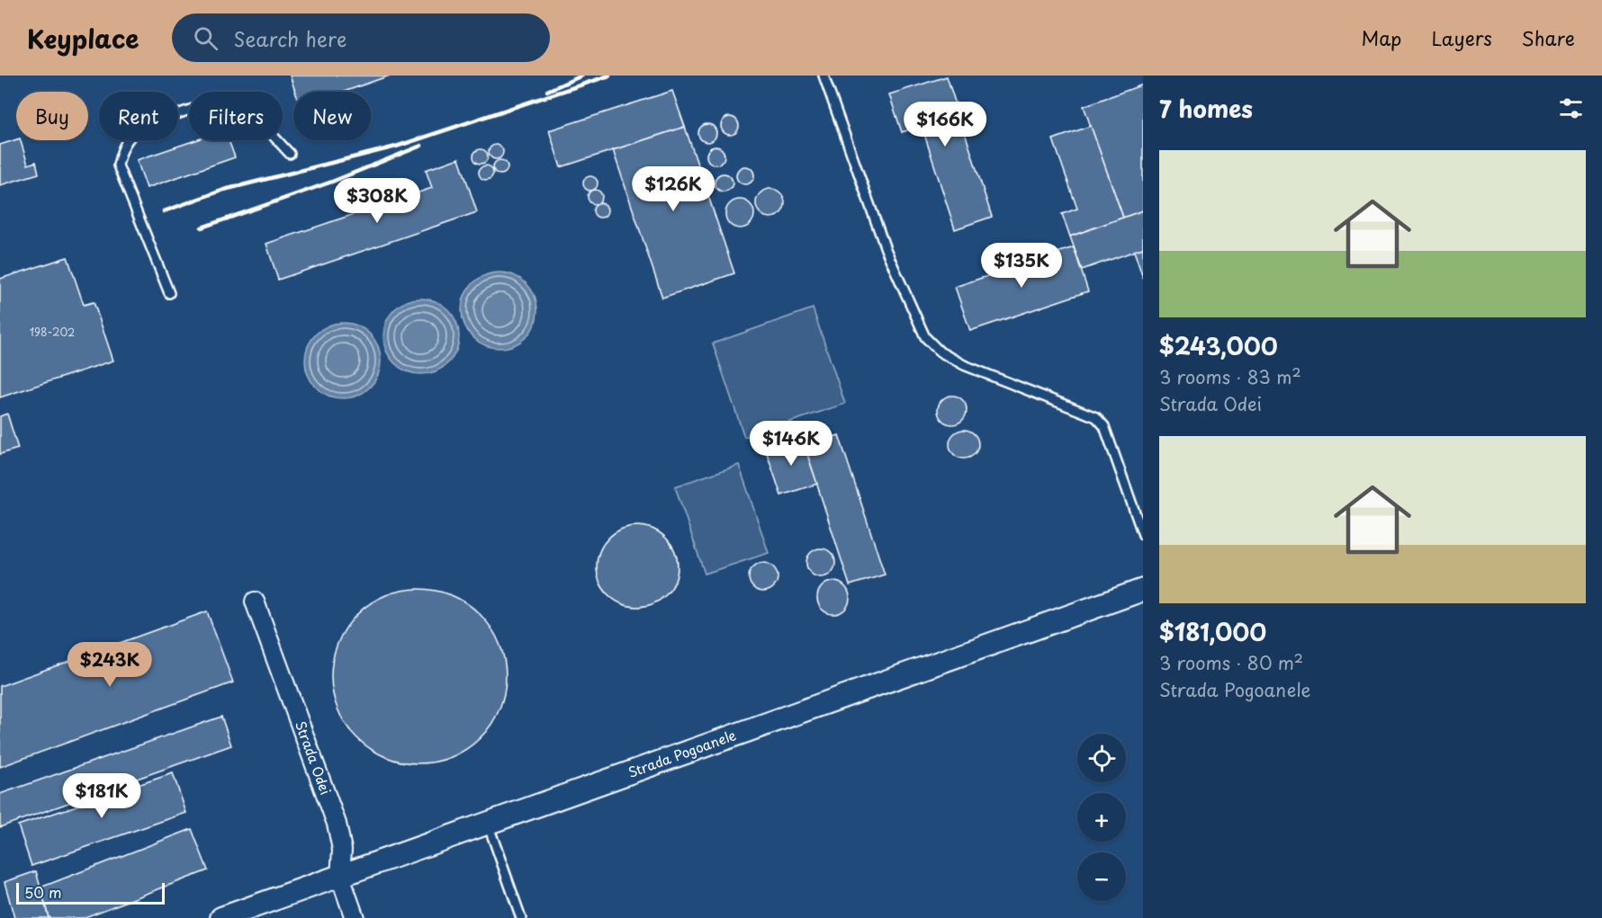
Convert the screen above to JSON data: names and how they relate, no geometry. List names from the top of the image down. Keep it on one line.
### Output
{"streets":{"street":["Strada Pogoanele","Strada Odei"]},"crossings":[["Strada Pogoanele","Strada Odei"]],"house_numbers":["198-202"],"scale_bar":"50 m","page":{"header":"Keyplace","search":"Search here","nav":["Map","Layers","Share"],"heading":"7 homes","chip":["Buy","Rent","Filters","New"],"price":["$166K","$126K","$308K","$135K","$146K","$243K","$181K"],"list":[{"name":"$243,000","note":"3 rooms · 83 m² · Strada Odei"},{"name":"$181,000","note":"3 rooms · 80 m² · Strada Pogoanele"}],"map_buttons":["+","−"],"scale":"50 m"}}
